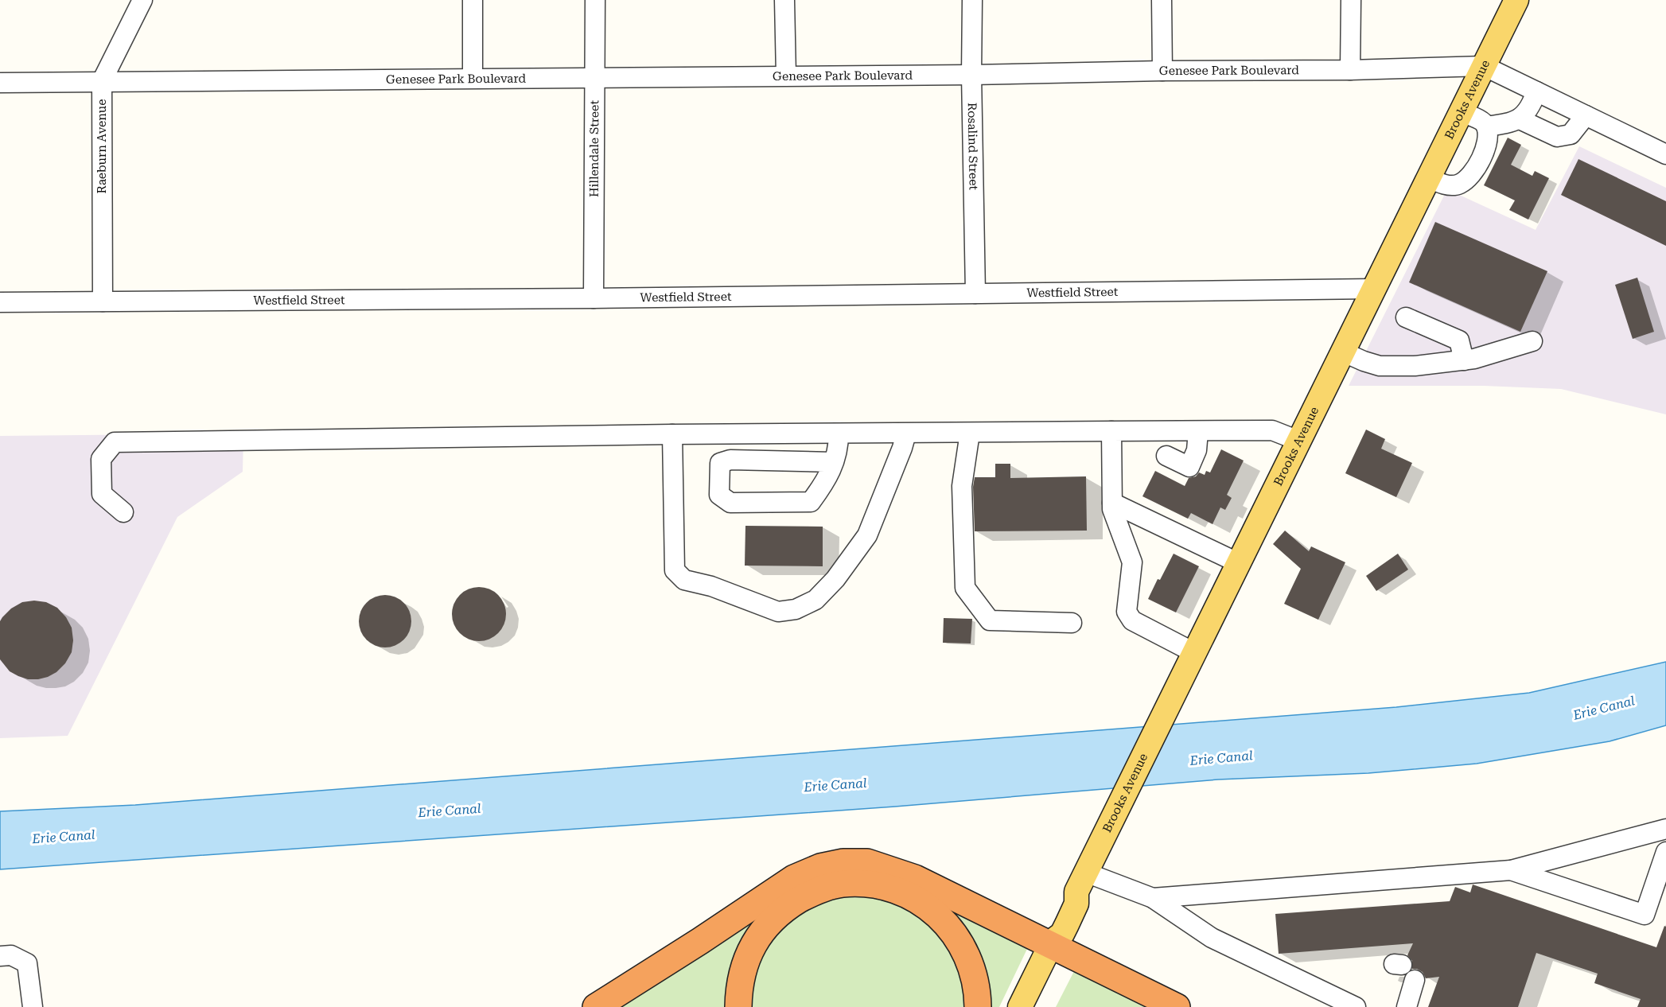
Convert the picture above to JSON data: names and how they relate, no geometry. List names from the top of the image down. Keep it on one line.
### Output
{"streets":{"main road":["Brooks Avenue"],"street":["Genesee Park Boulevard","Raeburn Avenue","Rosalind Street","Hillendale Street","Westfield Street"]},"crossings":[["Genesee Park Boulevard","Brooks Avenue"],["Genesee Park Boulevard","Raeburn Avenue"],["Genesee Park Boulevard","Rosalind Street"],["Genesee Park Boulevard","Hillendale Street"],["Brooks Avenue","Westfield Street"],["Raeburn Avenue","Westfield Street"],["Rosalind Street","Westfield Street"],["Hillendale Street","Westfield Street"]],"water":["Erie Canal"]}
